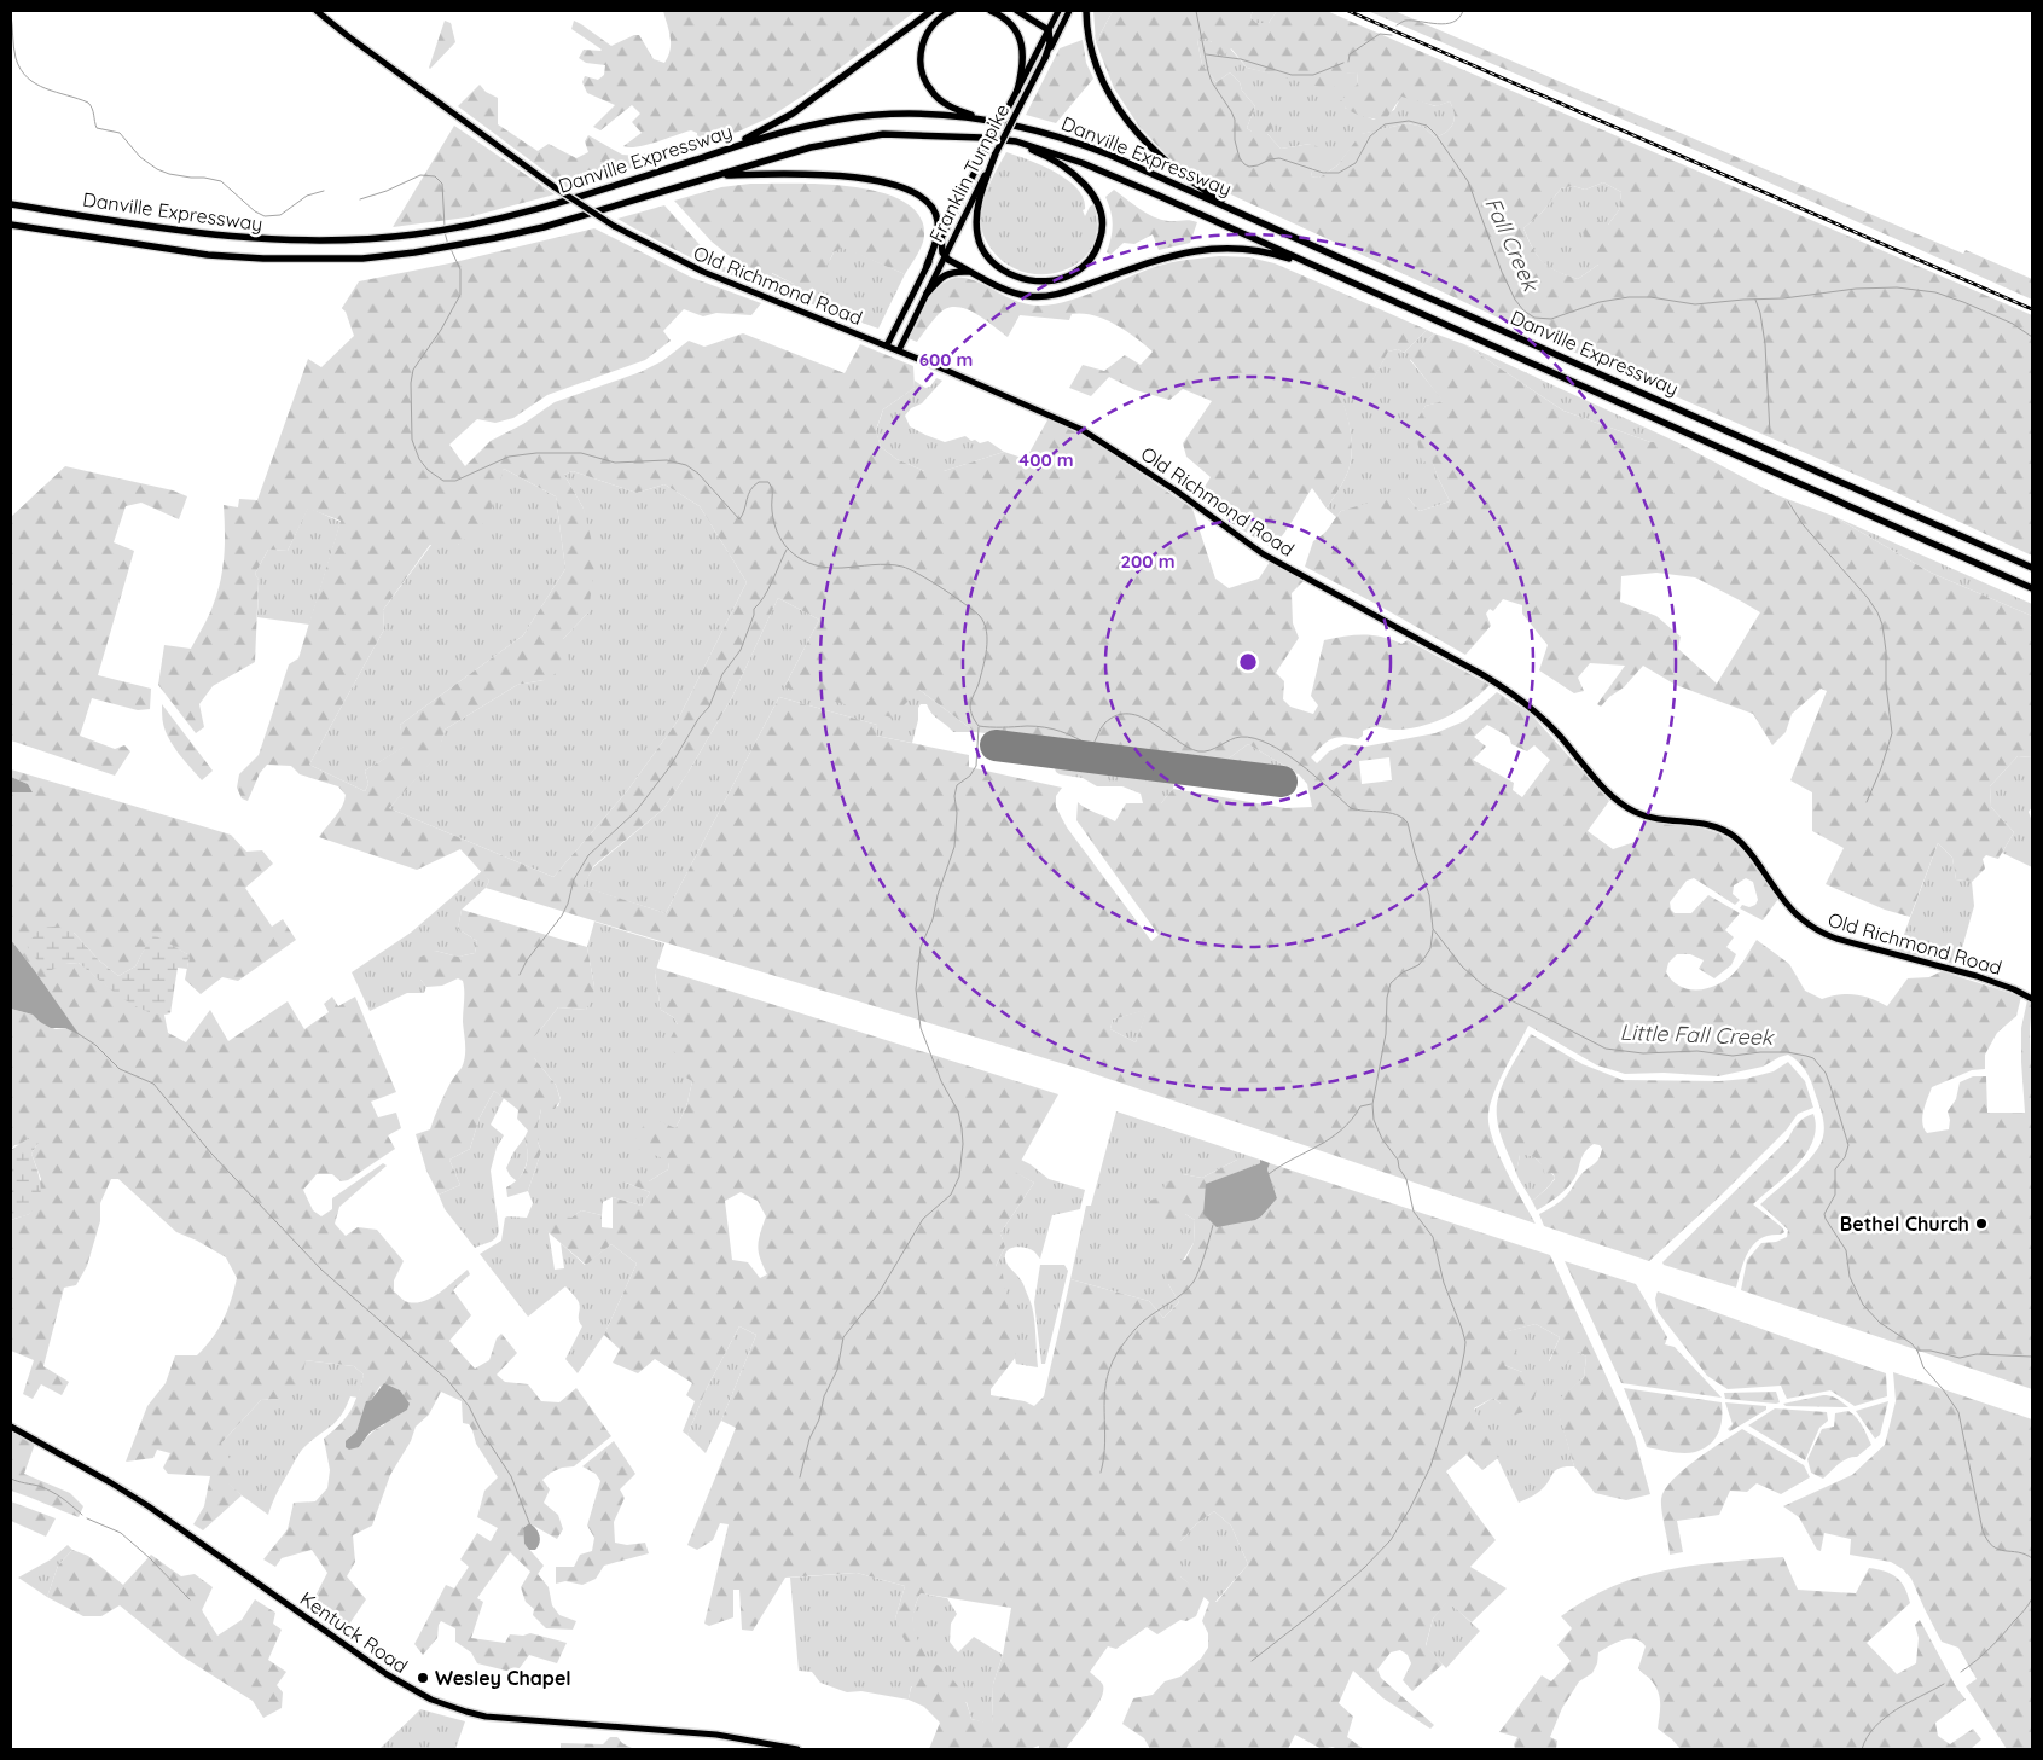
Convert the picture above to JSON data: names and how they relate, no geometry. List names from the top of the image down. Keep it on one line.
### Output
{"streets":{"highway":["Danville Expressway"],"main road":["Franklin Turnpike","Old Richmond Road","Kentuck Road"]},"crossings":[["Franklin Turnpike","Old Richmond Road"]],"water":["Fall Creek","Little Fall Creek"],"places":["Bethel Church","Wesley Chapel"],"rings":["600 m","400 m","200 m"]}
